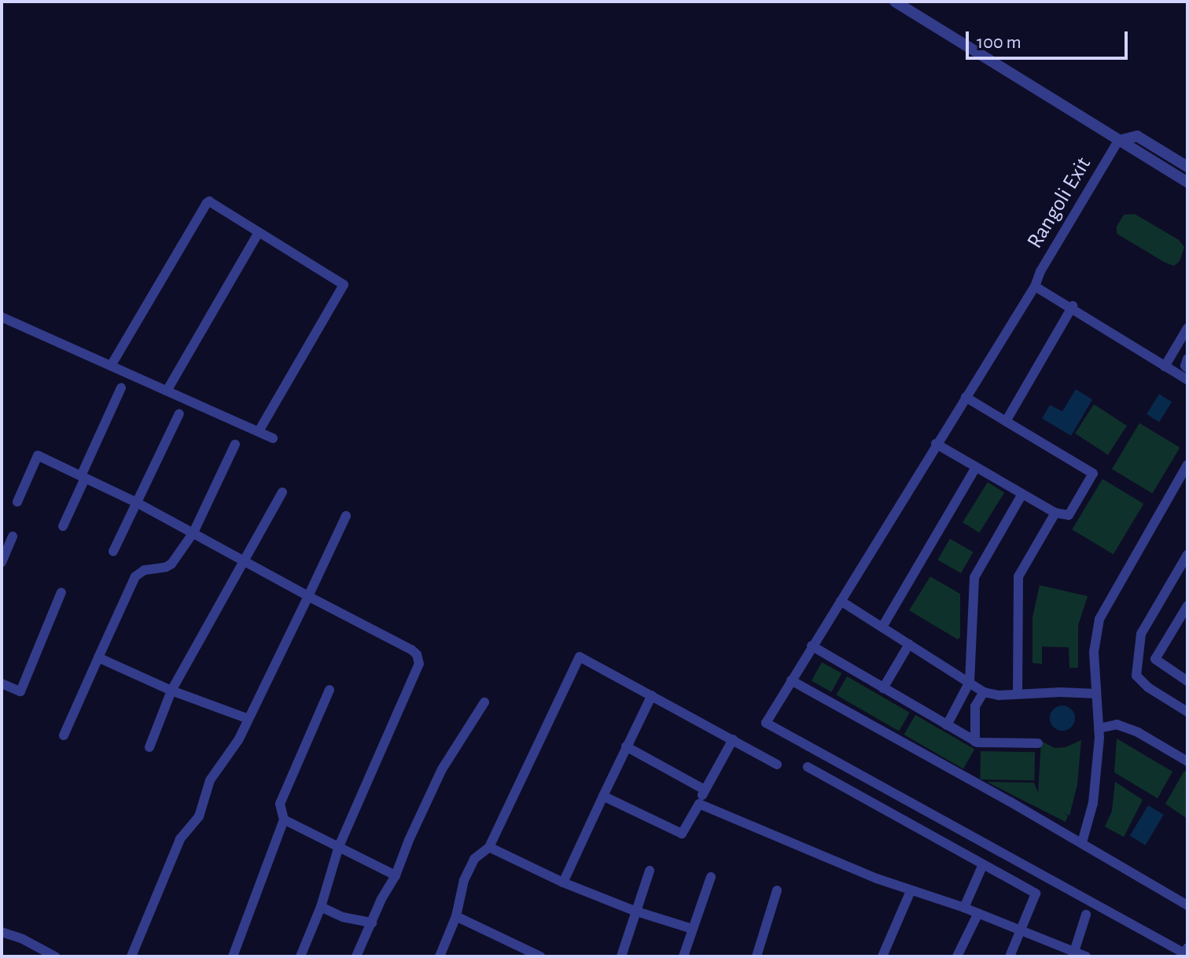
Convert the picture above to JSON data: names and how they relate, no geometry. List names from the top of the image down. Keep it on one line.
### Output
{"streets":{"street":["Rangoli Exit"]},"scale_bar":"100 m"}
